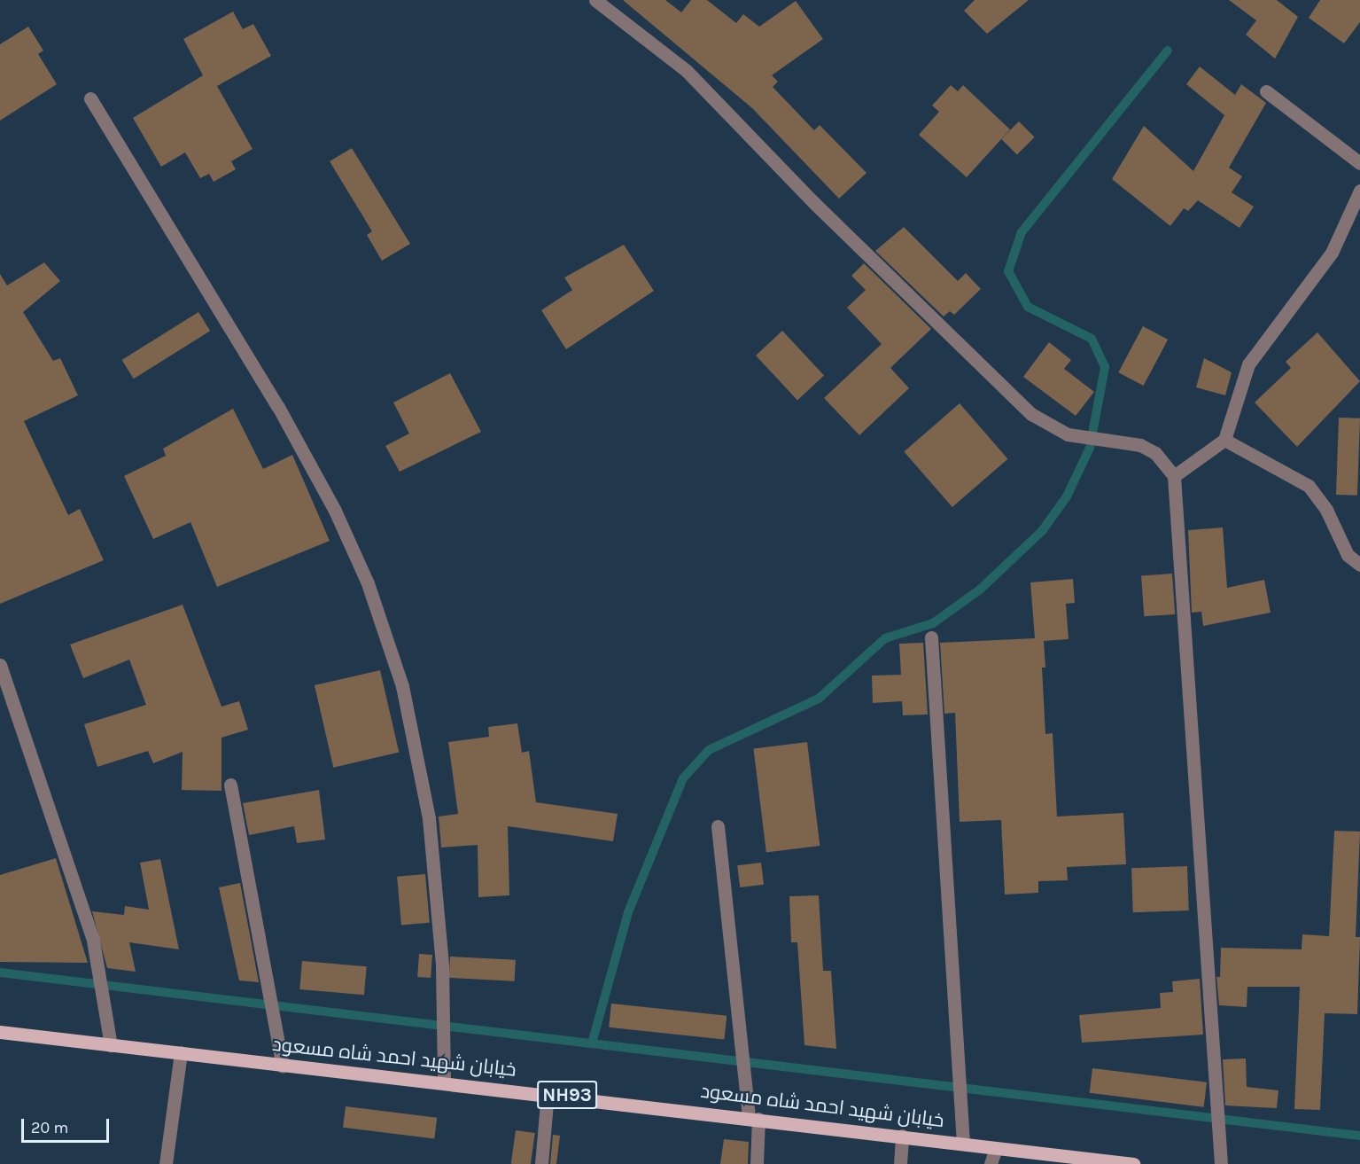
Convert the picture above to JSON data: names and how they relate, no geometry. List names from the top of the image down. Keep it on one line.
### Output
{"streets":{"main road":["خیابان شهید احمد شاه مسعود","NH93"]},"scale_bar":"20 m"}
